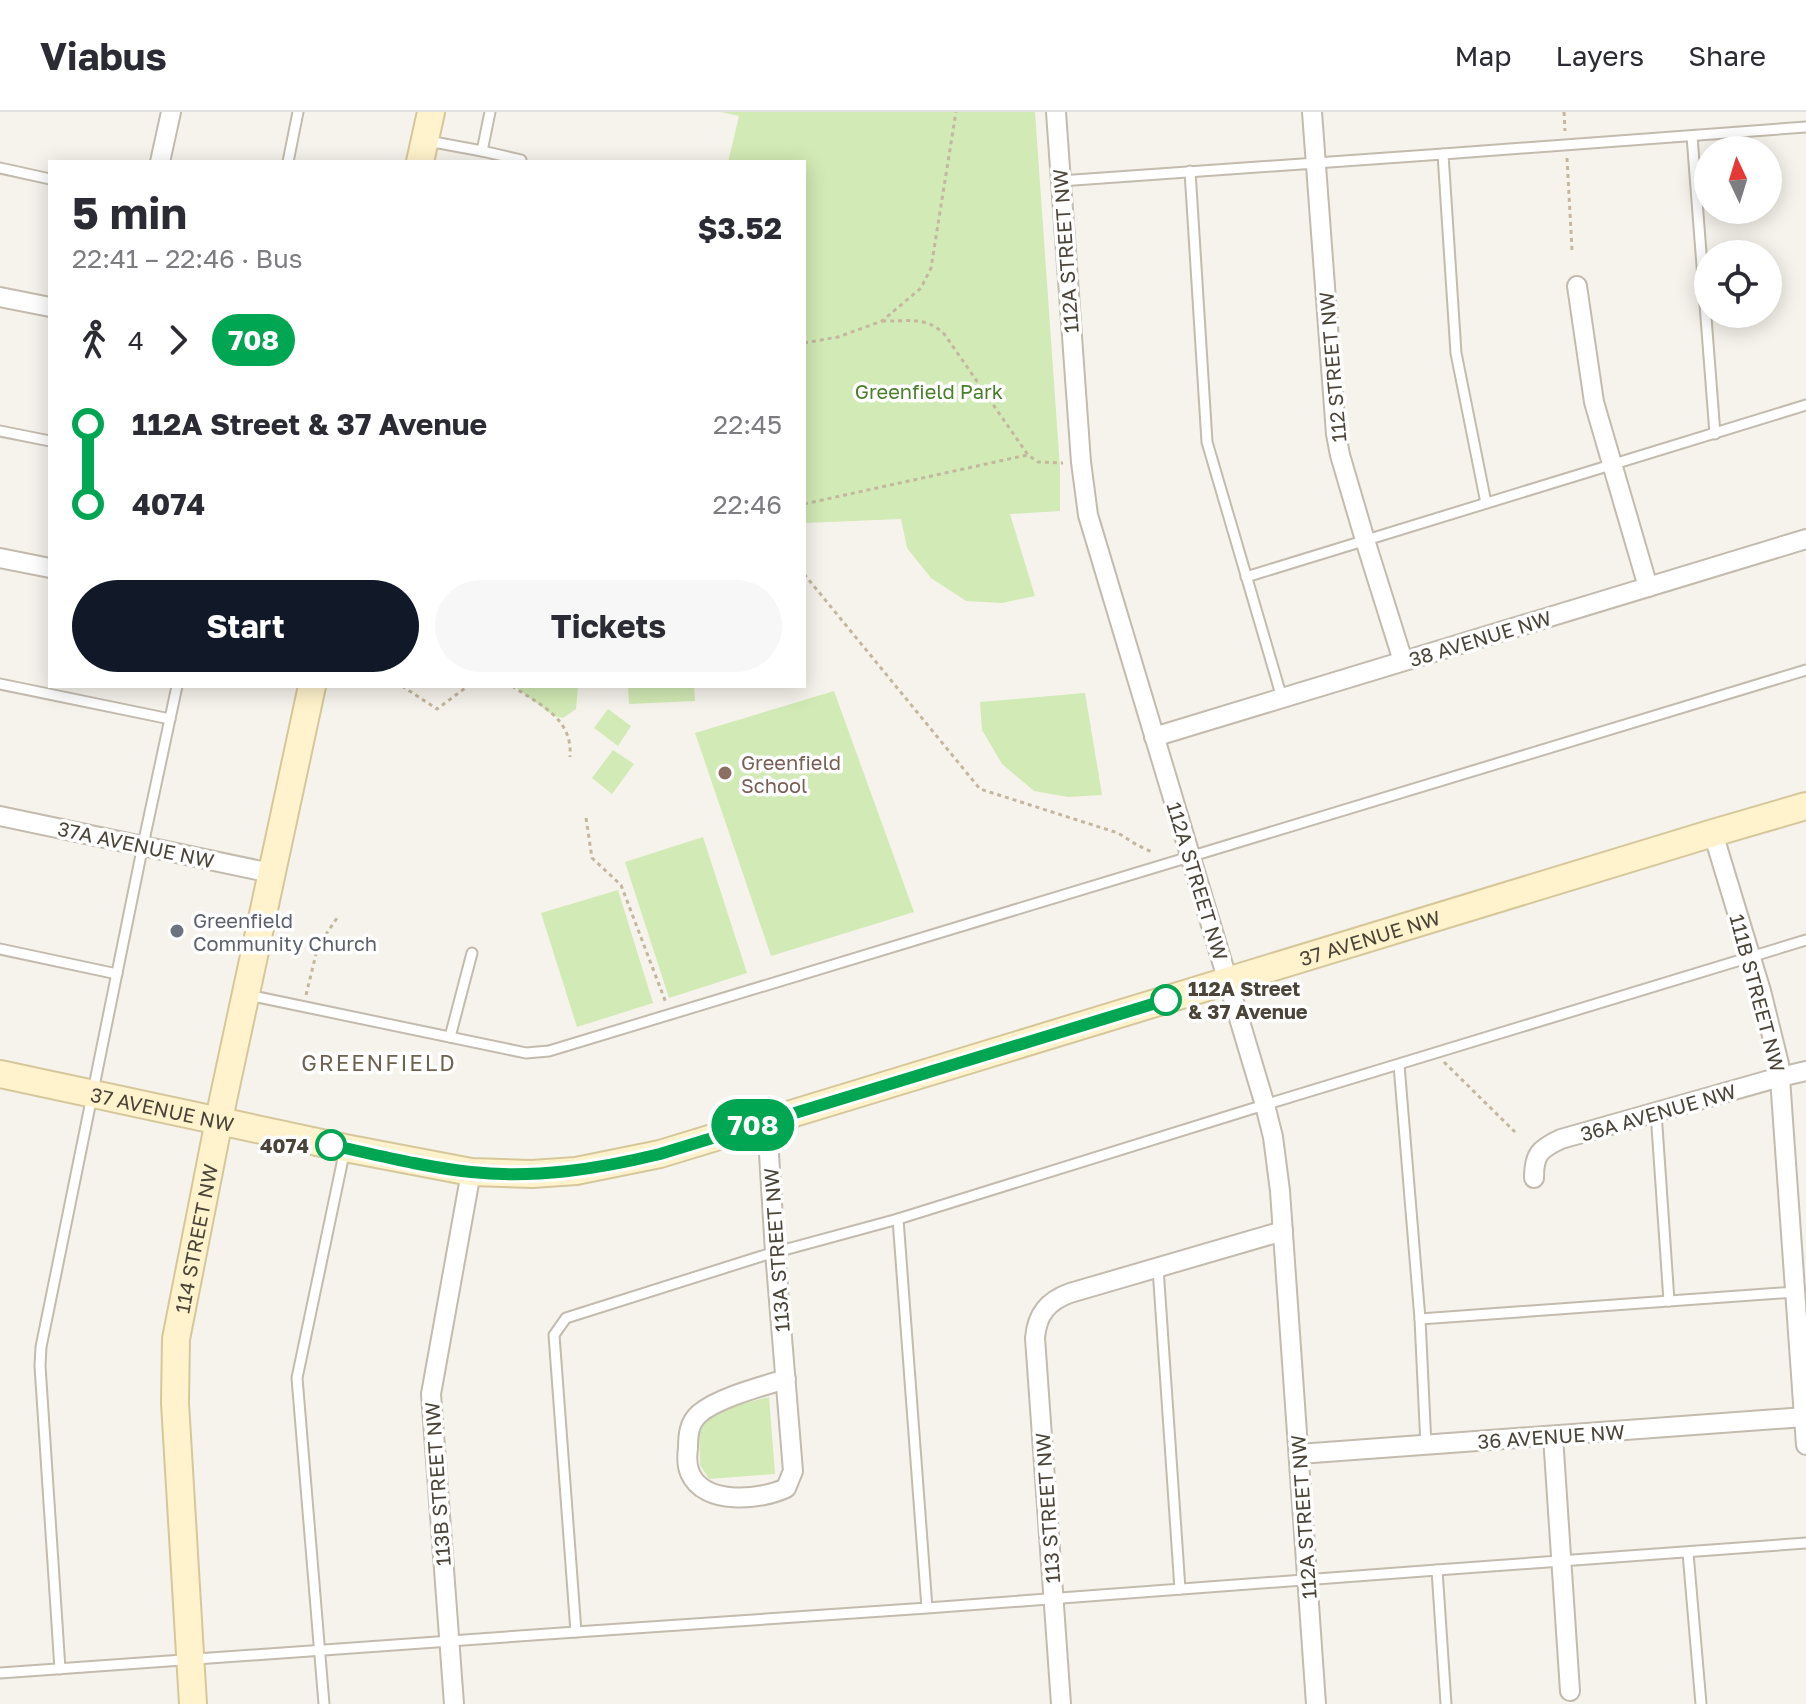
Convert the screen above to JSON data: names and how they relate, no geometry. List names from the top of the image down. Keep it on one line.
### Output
{"streets":{"street":["112A STREET NW","112 STREET NW","38 AVENUE NW","37A AVENUE NW","37 AVENUE NW","111B STREET NW","36A AVENUE NW","114 STREET NW","113A STREET NW","36 AVENUE NW","113B STREET NW","113 STREET NW"]},"crossings":[["112A STREET NW","38 AVENUE NW"],["112A STREET NW","37 AVENUE NW"],["112A STREET NW","36 AVENUE NW"],["112 STREET NW","38 AVENUE NW"],["37A AVENUE NW","114 STREET NW"],["37 AVENUE NW","111B STREET NW"],["37 AVENUE NW","114 STREET NW"],["37 AVENUE NW","113A STREET NW"],["37 AVENUE NW","113B STREET NW"],["111B STREET NW","36A AVENUE NW"],["111B STREET NW","36 AVENUE NW"]],"districts":["GREENFIELD"],"parks":["Greenfield Park"],"places":["Greenfield School","Greenfield Community Church","112A Street & 37 Avenue","4074"],"lines":["bus line 708"],"north":"top","page":{"header":"Viabus","nav":["Map","Layers","Share"],"on_map":"708","heading":["5 min","22:41 – 22:46 · Bus","$3.52"],"legs":["4","708"],"list":[{"name":"112A Street & 37 Avenue","value":"22:45"},{"name":"4074","value":"22:46"}],"buttons":["Start","Tickets"]}}
